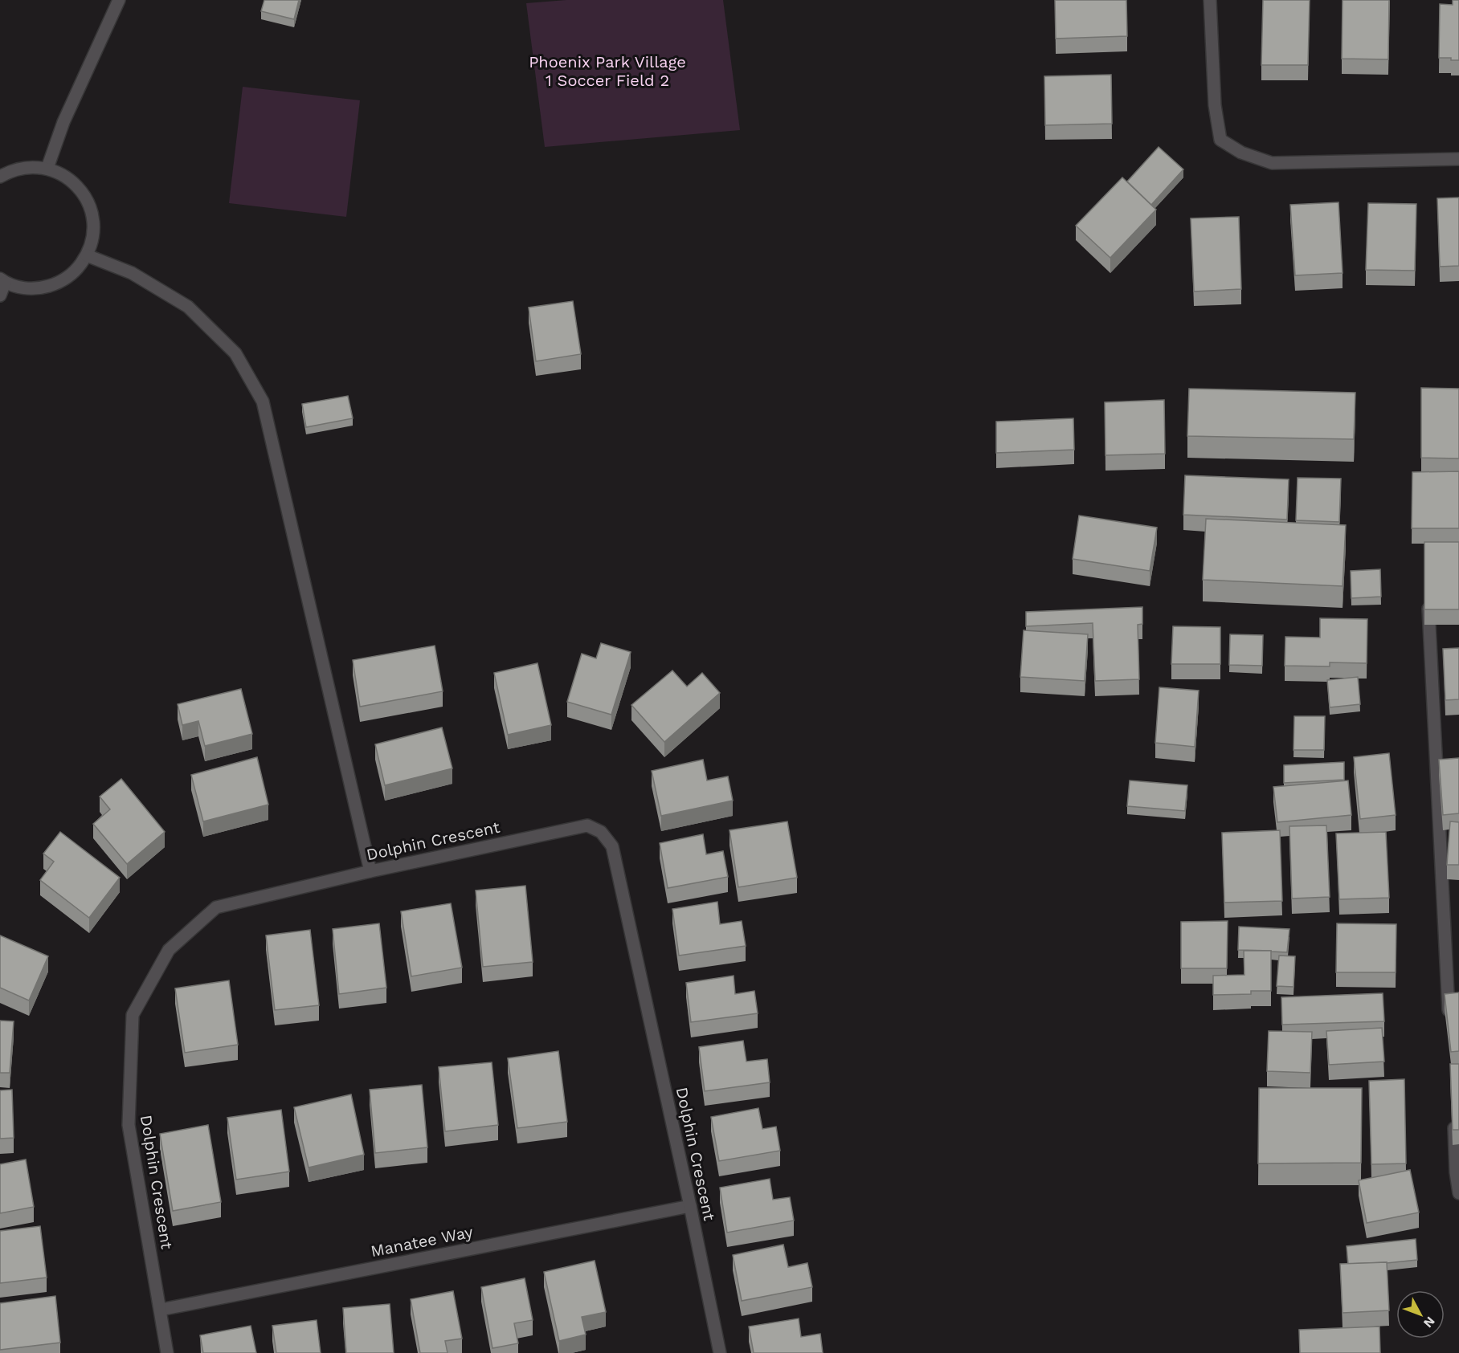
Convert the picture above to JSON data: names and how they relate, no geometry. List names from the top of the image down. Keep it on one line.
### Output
{"streets":{"street":["Dolphin Crescent","Manatee Way"]},"crossings":[["Dolphin Crescent","Manatee Way"]],"parks":["Phoenix Park Village 1 Soccer Field 2"],"north":"bottom right"}
